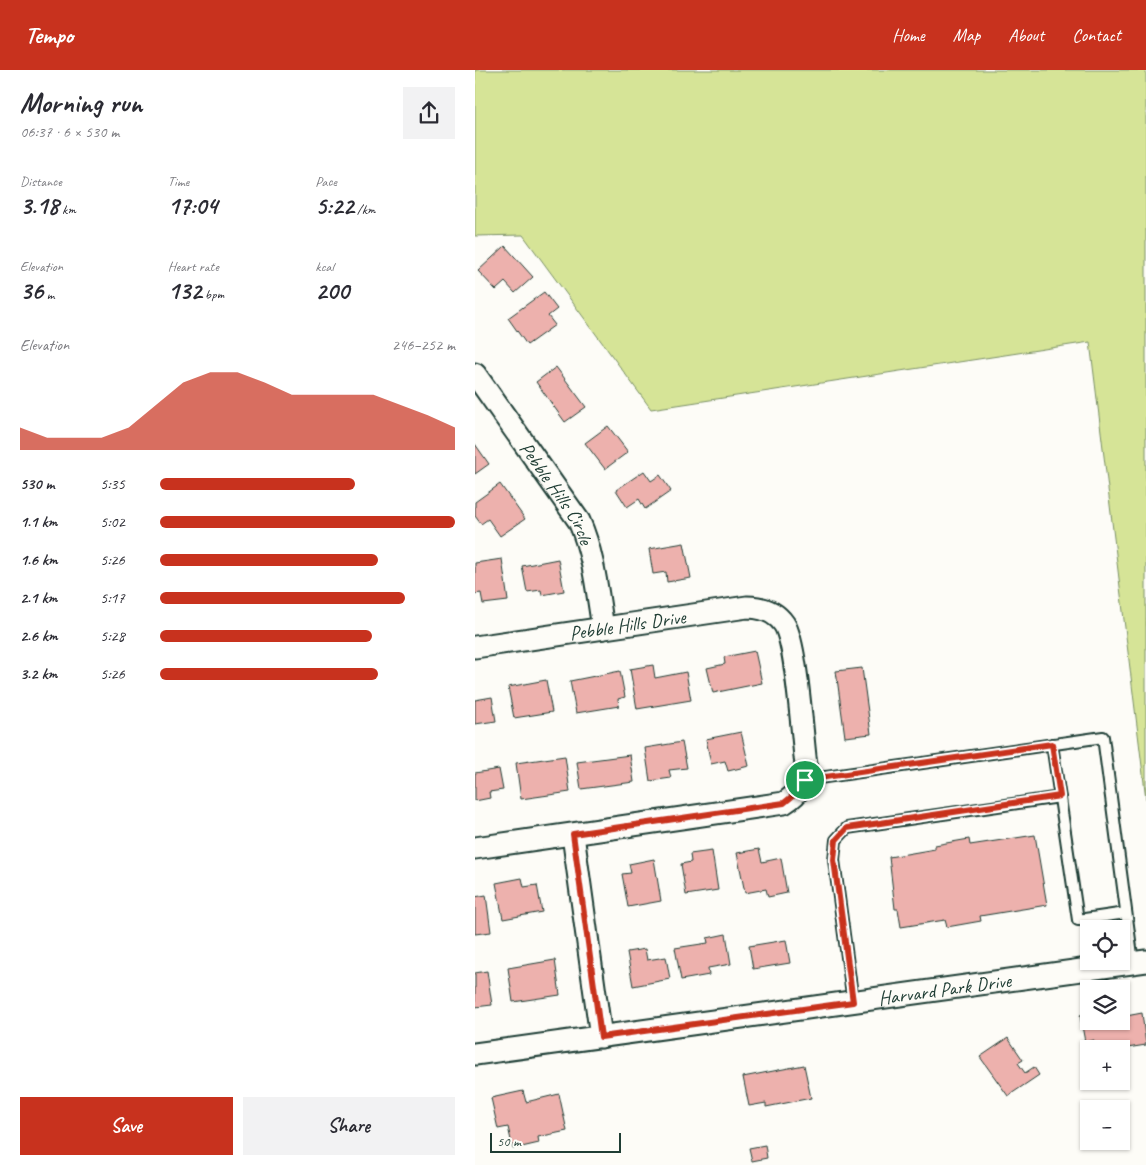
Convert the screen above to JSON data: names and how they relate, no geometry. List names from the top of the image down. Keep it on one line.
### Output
{"streets":{"street":["Pebble Hills Circle","Pebble Hills Drive","Harvard Park Drive"]},"crossings":[["Pebble Hills Circle","Pebble Hills Drive"]],"scale_bar":"50 m","page":{"header":"Tempo","nav":["Home","Map","About","Contact"],"heading":["Morning run","06:37 · 6 × 530 m"],"stats":[["Distance","3.18 km"],["Time","17:04"],["Pace","5:22 /km"],["Elevation","36 m"],["Heart rate","132 bpm"],["kcal","200"]],"chart":["Elevation","246–252 m"],"list":[{"name":"530 m","note":"5:35"},{"name":"1.1 km","note":"5:02"},{"name":"1.6 km","note":"5:26"},{"name":"2.1 km","note":"5:17"},{"name":"2.6 km","note":"5:28"},{"name":"3.2 km","note":"5:26"}],"map_buttons":["+","−"],"buttons":["Save","Share"],"scale":"50 m"}}
